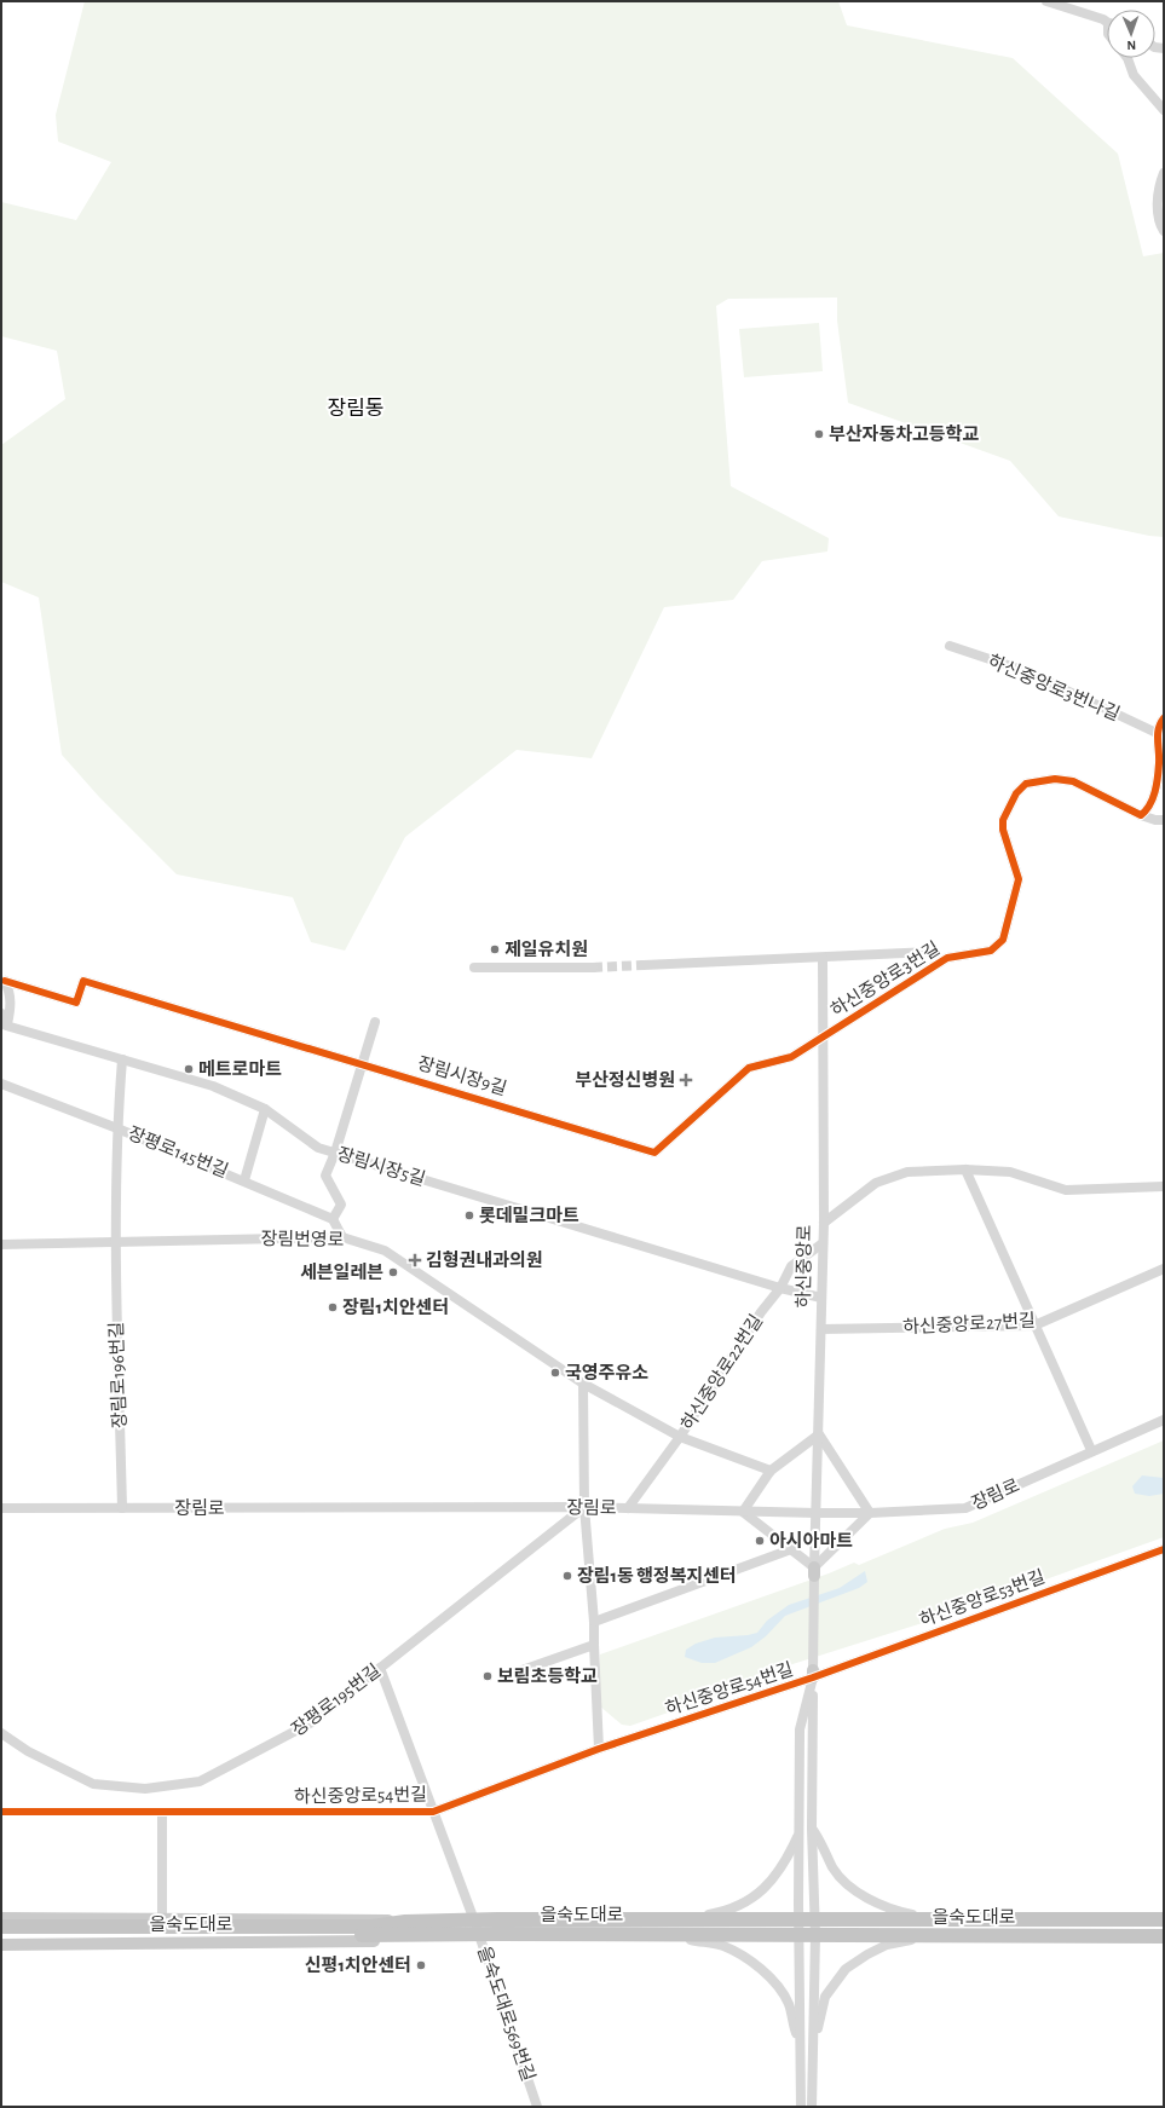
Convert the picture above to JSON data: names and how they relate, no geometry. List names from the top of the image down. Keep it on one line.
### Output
{"streets":{"highway":["을숙도대로"],"street":["하신중앙로3번나길","하신중앙로3번길","장림시장9길","장평로145번길","장림시장5길","장림번영로","하신중앙로","하신중앙로27번길","하신중앙로22번길","장림로196번길","장림로","하신중앙로53번길","하신중앙로54번길","장평로195번길","을숙도대로569번길"]},"crossings":[["하신중앙로3번길","장림시장9길"],["하신중앙로3번길","하신중앙로"],["장림시장9길","장림시장5길"],["장림시장9길","하신중앙로"],["장평로145번길","장림로196번길"],["장림시장5길","하신중앙로"],["장림시장5길","하신중앙로22번길"],["장림시장5길","장림로196번길"],["장림번영로","하신중앙로22번길"],["장림번영로","장림로196번길"],["하신중앙로","하신중앙로27번길"],["하신중앙로","하신중앙로22번길"],["하신중앙로","장림로"],["하신중앙로","하신중앙로53번길"],["하신중앙로","하신중앙로54번길"],["하신중앙로22번길","장림로"],["장림로196번길","장림로"],["장림로","장평로195번길"],["하신중앙로53번길","하신중앙로54번길"],["하신중앙로54번길","을숙도대로569번길"],["장평로195번길","을숙도대로569번길"],["을숙도대로","을숙도대로569번길"]],"districts":["장림동"],"places":{"other":["부산자동차고등학교","제일유치원","메트로마트","롯데밀크마트","세븐일레븐","장림1치안센터","국영주유소","아시아마트","장림1동 행정복지센터","보림초등학교","신평1치안센터"],"health":["부산정신병원","김형권내과의원"]},"north":"bottom"}
